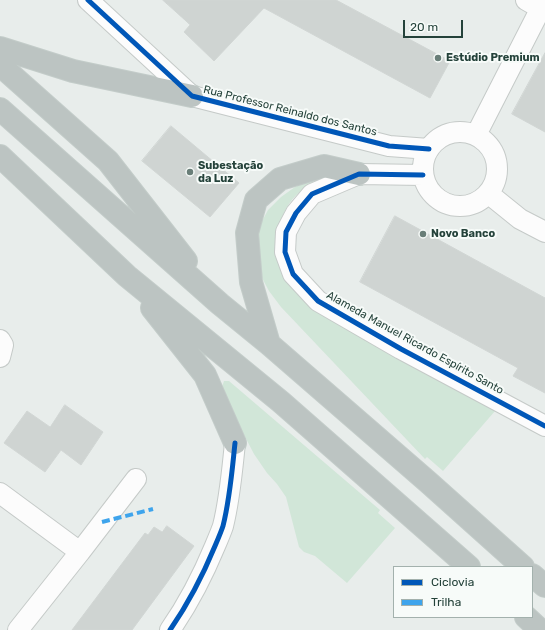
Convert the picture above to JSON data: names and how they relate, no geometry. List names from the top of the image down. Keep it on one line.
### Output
{"streets":{"street":["Rua Professor Reinaldo dos Santos","Alameda Manuel Ricardo Espírito Santo"]},"crossings":[["Rua Professor Reinaldo dos Santos","Alameda Manuel Ricardo Espírito Santo"]],"places":["Estúdio Premium","Subestação da Luz","Novo Banco"],"legend":["Ciclovia","Trilha"],"scale_bar":"20 m"}
